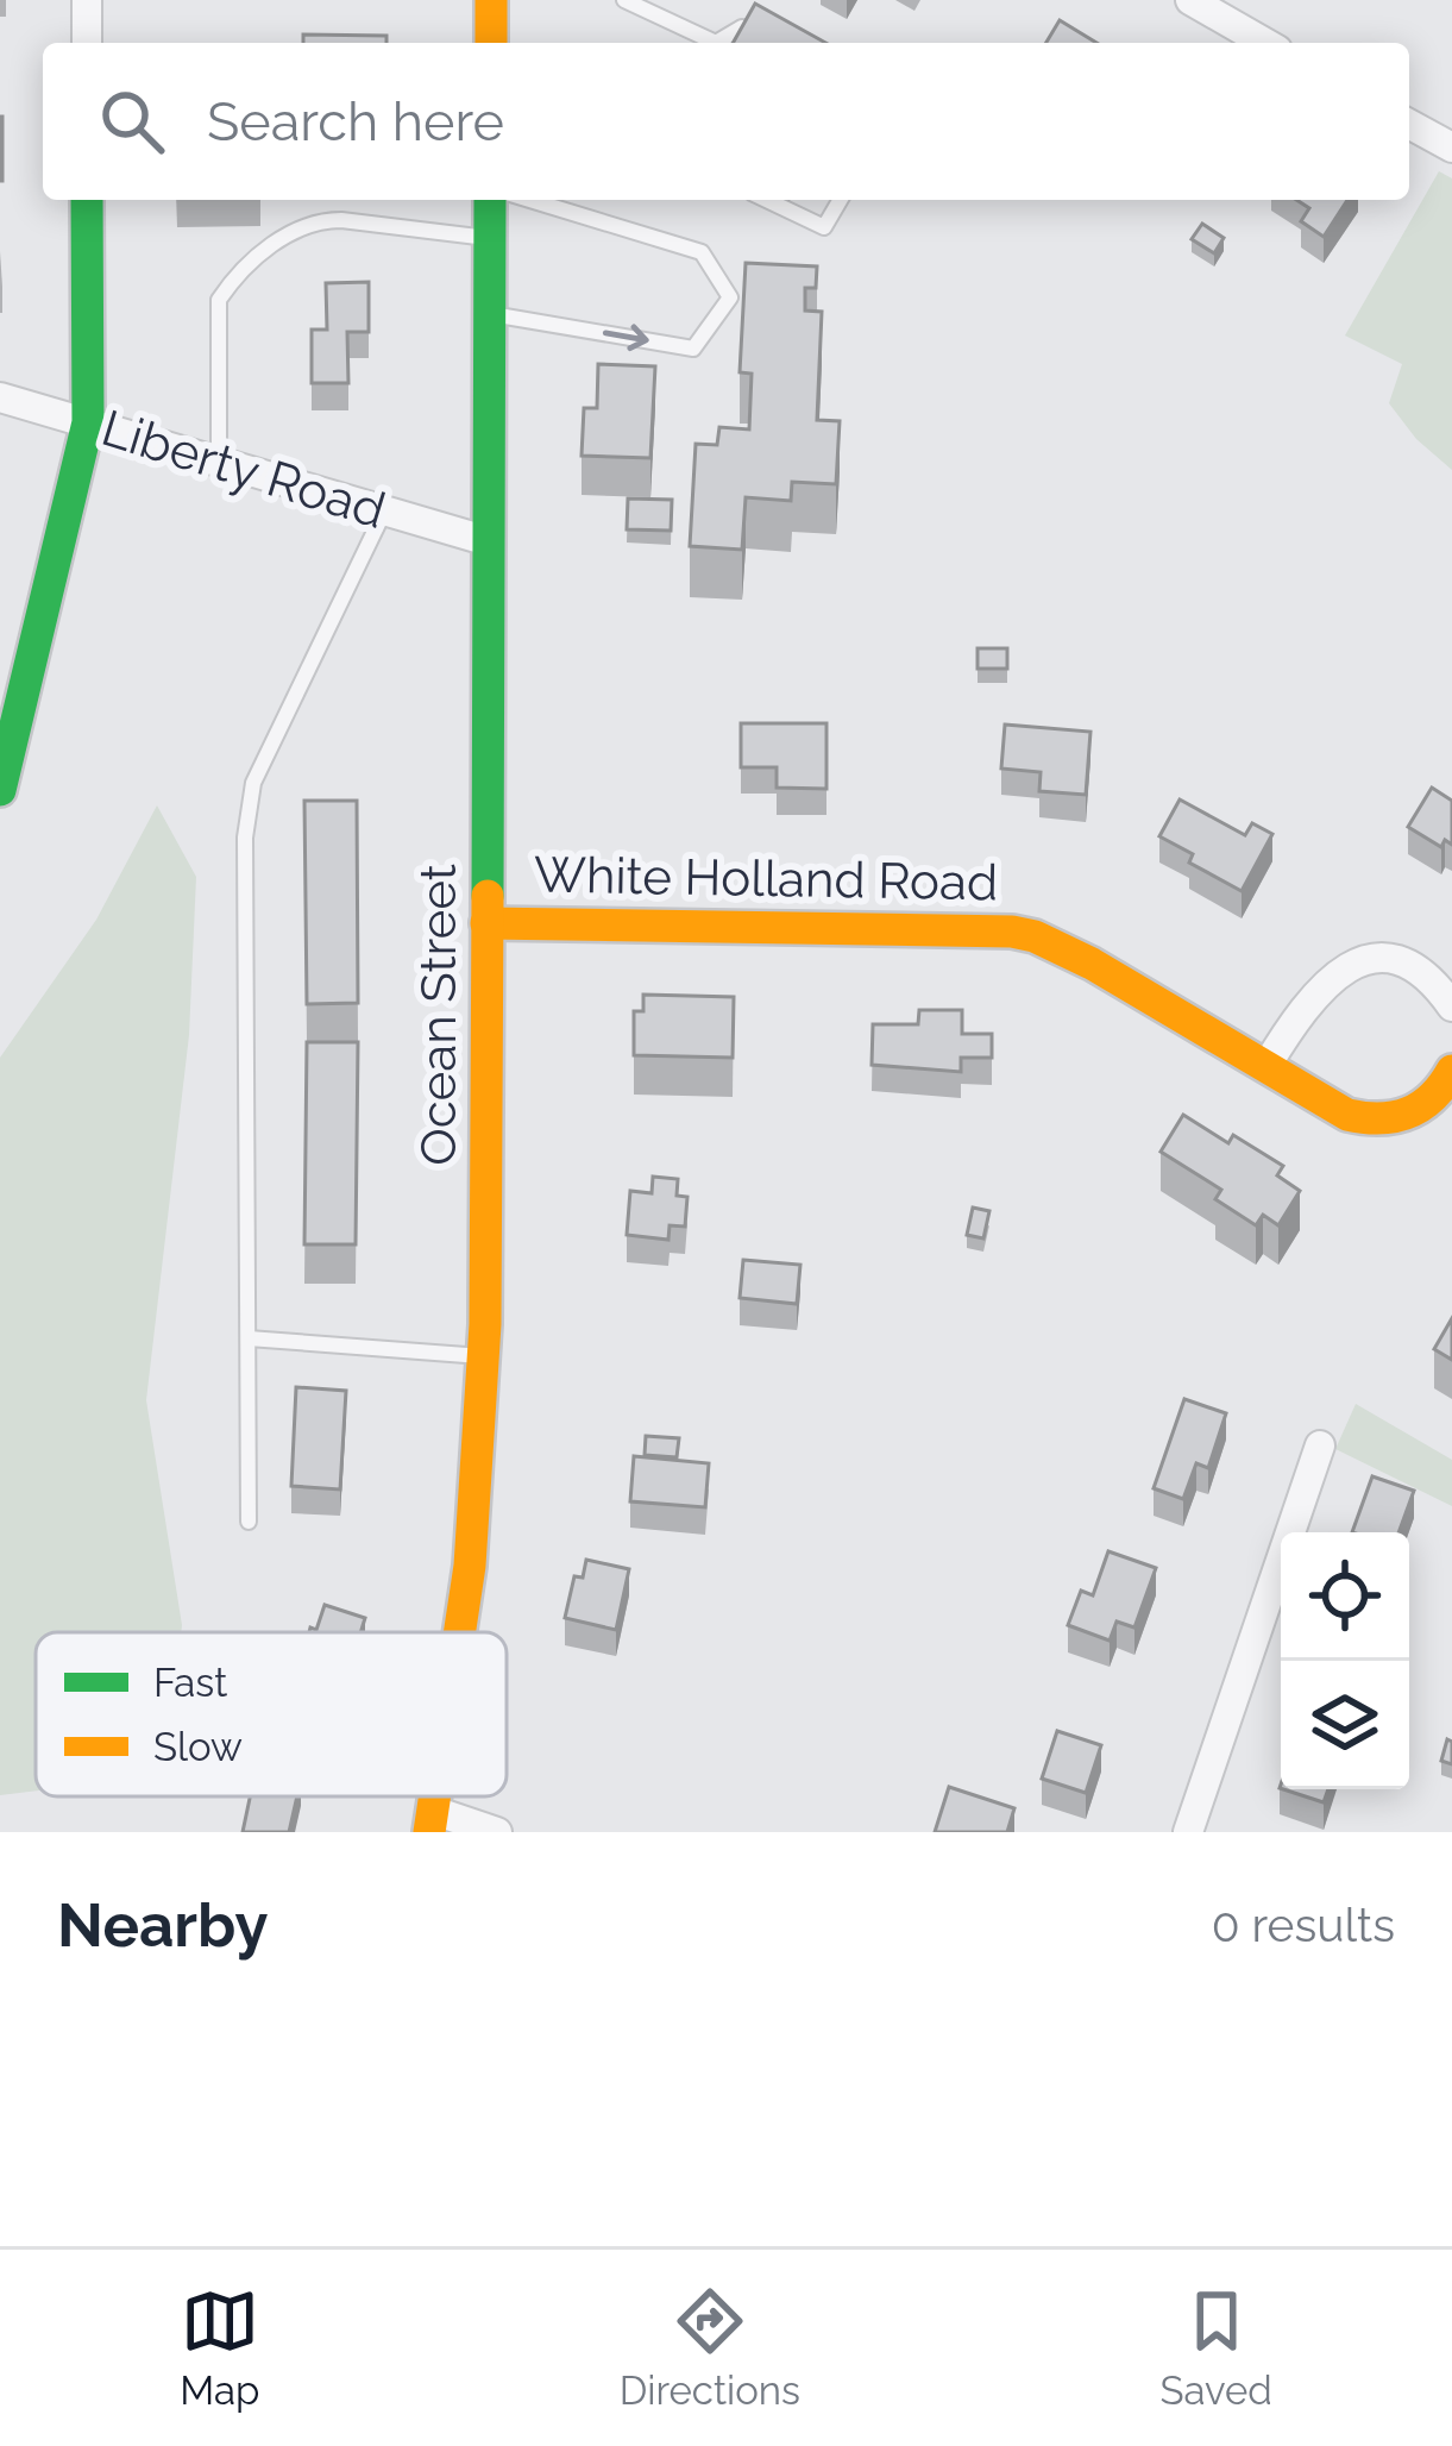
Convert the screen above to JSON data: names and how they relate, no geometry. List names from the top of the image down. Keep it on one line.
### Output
{"streets":{"main road":["White Holland Road","Ocean Street"],"street":["Liberty Road"]},"crossings":[["Liberty Road","Ocean Street"],["White Holland Road","Ocean Street"]],"legend":["Fast","Slow"],"page":{"search":"Search here","heading":["Nearby","0 results"],"nav":["Map","Directions","Saved"]}}
